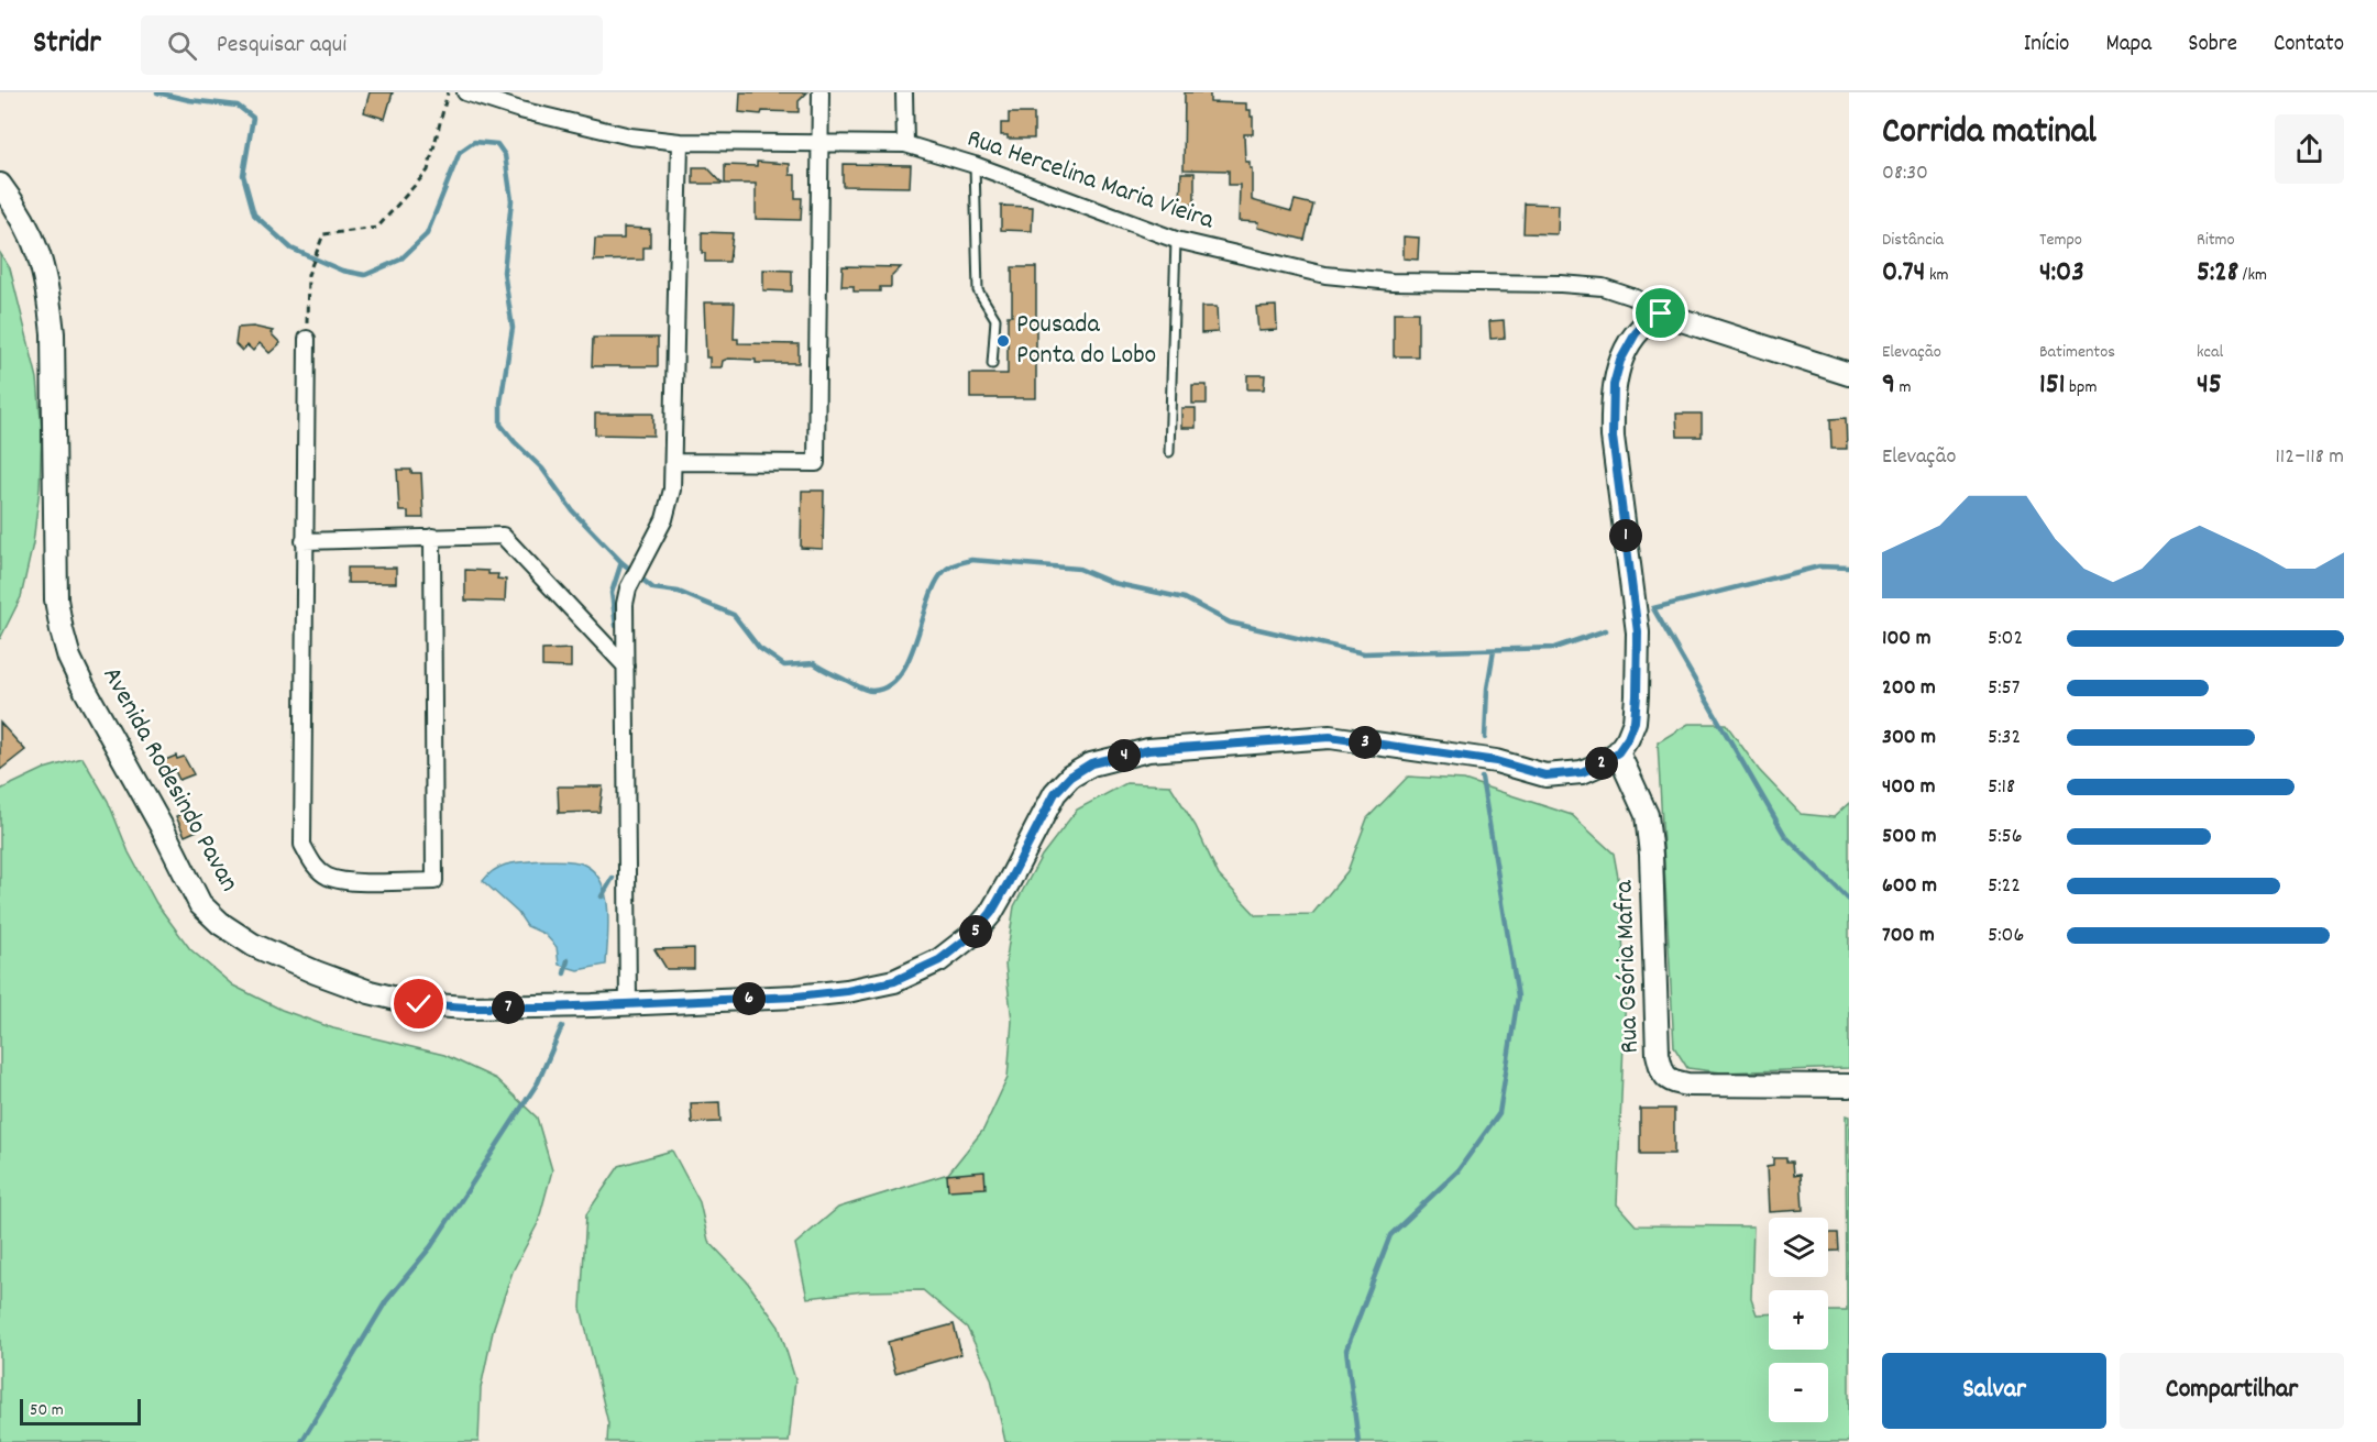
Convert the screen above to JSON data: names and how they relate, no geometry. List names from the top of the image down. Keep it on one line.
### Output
{"streets":{"main road":["Avenida Rodesindo Pavan","Rua Osória Mafra"],"street":["Rua Hercelina Maria Vieira"]},"crossings":[["Avenida Rodesindo Pavan","Rua Osória Mafra"]],"places":["Pousada Ponta do Lobo"],"scale_bar":"50 m","page":{"header":"Stridr","search":"Pesquisar aqui","nav":["Início","Mapa","Sobre","Contato"],"heading":["Corrida matinal","08:30"],"stats":[["Distância","0.74 km"],["Tempo","4:03"],["Ritmo","5:28 /km"],["Elevação","9 m"],["Batimentos","151 bpm"],["kcal","45"]],"chart":["Elevação","112–118 m"],"pins":["1","3","4","2","5","6","7"],"list":[{"name":"100 m","note":"5:02"},{"name":"200 m","note":"5:57"},{"name":"300 m","note":"5:32"},{"name":"400 m","note":"5:18"},{"name":"500 m","note":"5:56"},{"name":"600 m","note":"5:22"},{"name":"700 m","note":"5:06"}],"map_buttons":["+","−"],"buttons":["Salvar","Compartilhar"],"scale":"50 m"}}
